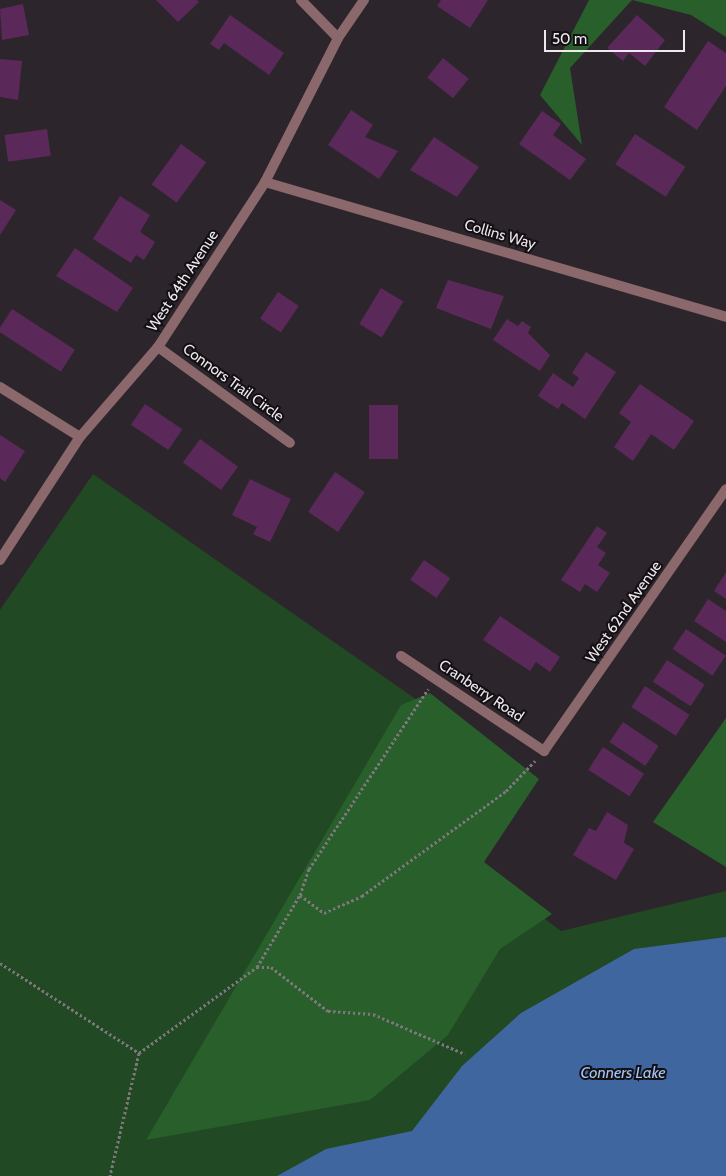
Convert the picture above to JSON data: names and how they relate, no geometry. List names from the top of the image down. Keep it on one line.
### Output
{"streets":{"street":["Collins Way","West 64th Avenue","Connors Trail Circle","West 62nd Avenue","Cranberry Road"]},"crossings":[["Collins Way","West 64th Avenue"],["West 64th Avenue","Connors Trail Circle"],["West 62nd Avenue","Cranberry Road"]],"water":["Conners Lake"],"scale_bar":"50 m"}
